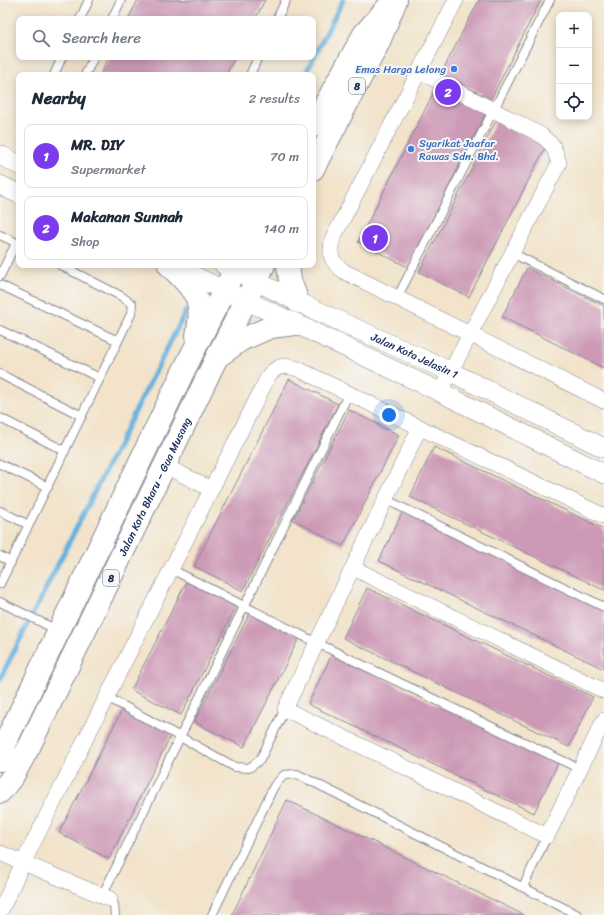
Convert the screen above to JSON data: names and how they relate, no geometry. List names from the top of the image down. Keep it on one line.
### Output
{"streets":{"main road":["8","Jalan Kota Bharu – Gua Musang"],"street":["Jalan Kota Jelasin 1"]},"crossings":[["Jalan Kota Jelasin 1","Jalan Kota Bharu – Gua Musang"]],"places":["Emas Harga Lelong","Syarikat Jaafar Rawas Sdn. Bhd."],"page":{"map_buttons":["+","−"],"search":"Search here","heading":["Nearby","2 results"],"pins":["2","1"],"list":[{"mark":"1","name":"MR. DIY","note":"Supermarket","value":"70 m"},{"mark":"2","name":"Makanan Sunnah","note":"Shop","value":"140 m"}]}}
